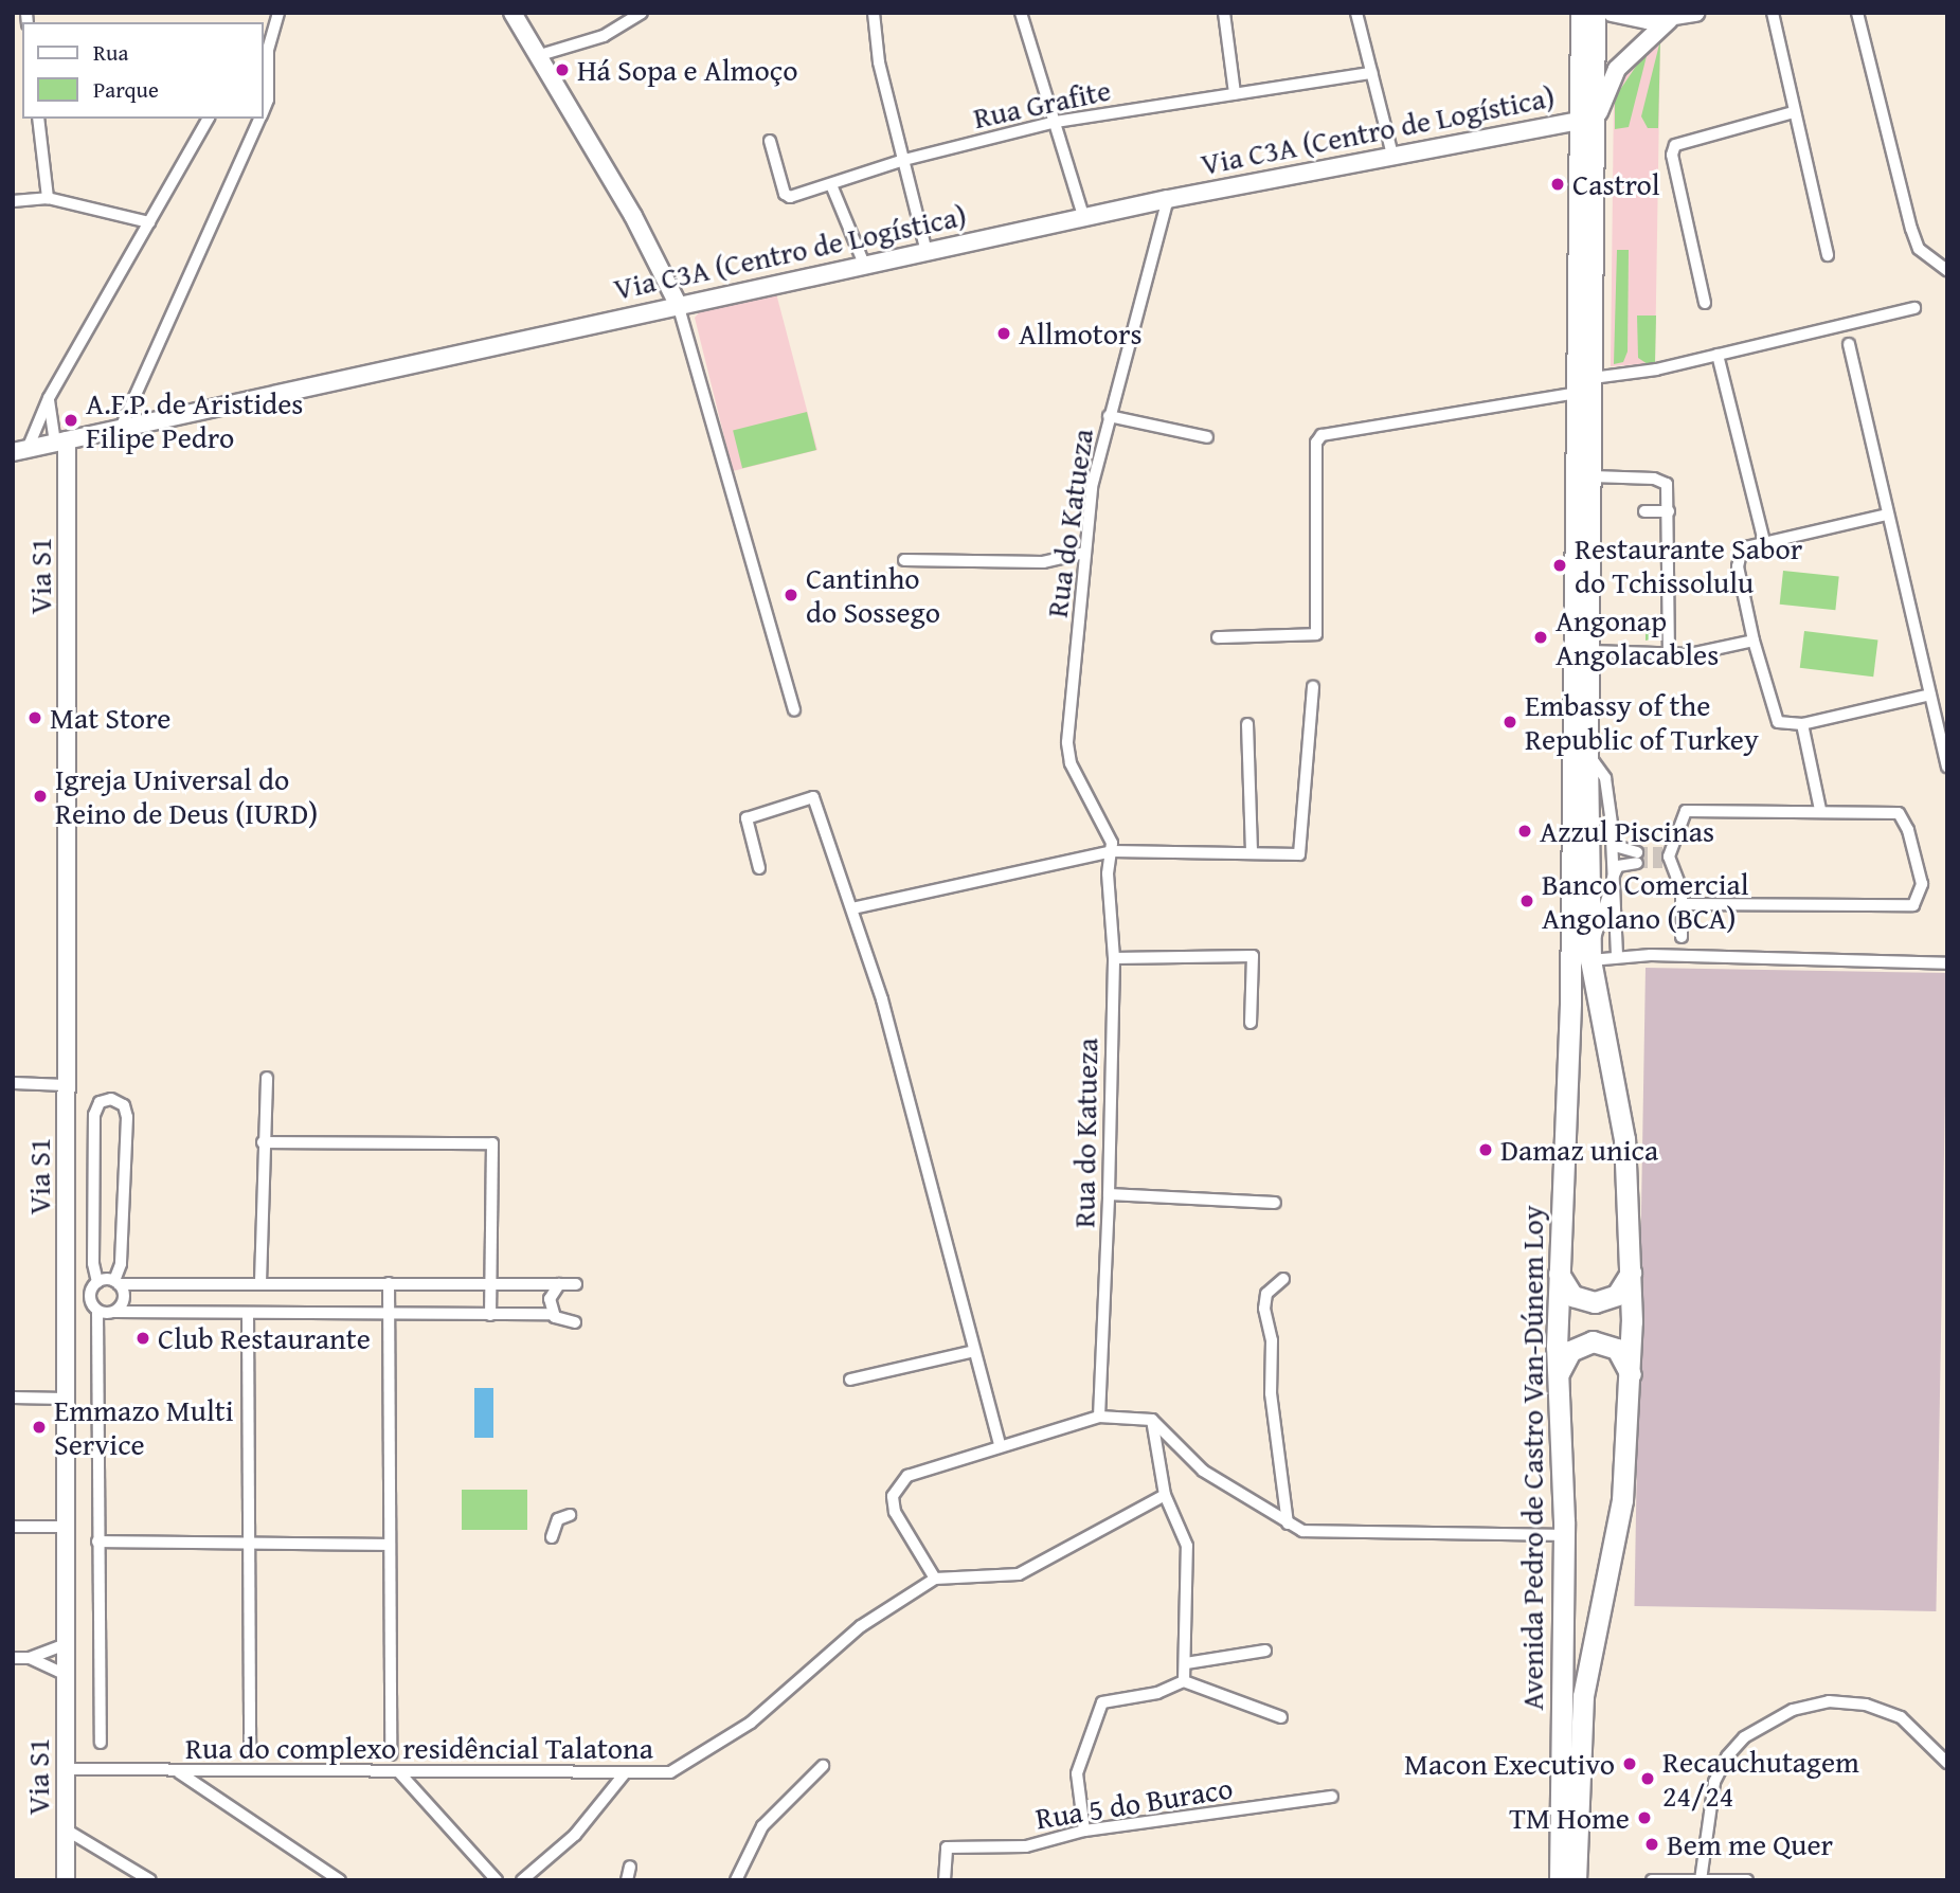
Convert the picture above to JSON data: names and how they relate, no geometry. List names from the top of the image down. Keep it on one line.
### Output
{"streets":{"highway":["Avenida Pedro de Castro Van-Dúnem Loy"],"street":["Rua Grafite","Via C3A (Centro de Logística)","Rua do Katueza","Via S1","Rua do complexo residêncial Talatona","Rua 5 do Buraco"]},"crossings":[["Via C3A (Centro de Logística)","Rua do Katueza"],["Via C3A (Centro de Logística)","Via S1"],["Via C3A (Centro de Logística)","Avenida Pedro de Castro Van-Dúnem Loy"],["Via S1","Rua do complexo residêncial Talatona"]],"places":["Há Sopa e Almoço","Castrol","Allmotors","A.F.P. de Aristides Filipe Pedro","Restaurante Sabor do Tchissolulu","Cantinho do Sossego","Angonap Angolacables","Mat Store","Embassy of the Republic of Turkey","Igreja Universal do Reino de Deus (IURD)","Azzul Piscinas","Banco Comercial Angolano (BCA)","Damaz unica","Club Restaurante","Emmazo Multi Service","Macon Executivo","Recauchutagem 24/24","TM Home","Bem me Quer"],"legend":["Rua","Parque"]}
